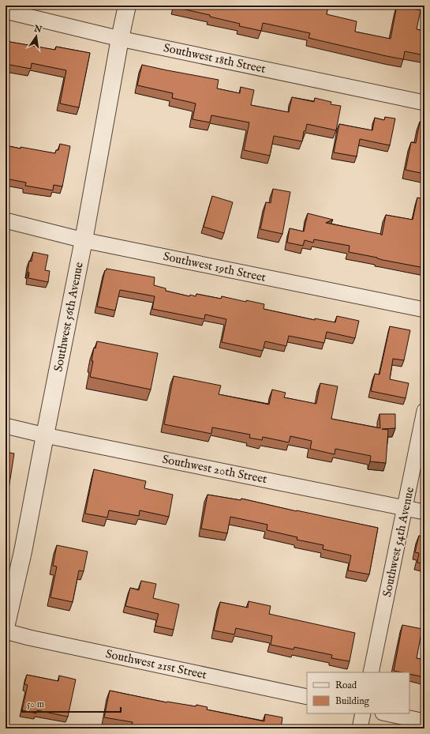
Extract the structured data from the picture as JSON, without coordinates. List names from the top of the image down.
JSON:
{
  "streets": {
    "street": [
      "Southwest 18th Street",
      "Southwest 19th Street",
      "Southwest 56th Avenue",
      "Southwest 20th Street",
      "Southwest 54th Avenue",
      "Southwest 21st Street"
    ]
  },
  "crossings": [
    ["Southwest 18th Street", "Southwest 56th Avenue"],
    ["Southwest 19th Street", "Southwest 56th Avenue"],
    ["Southwest 56th Avenue", "Southwest 20th Street"],
    ["Southwest 20th Street", "Southwest 54th Avenue"]
  ],
  "legend": ["Road", "Building"],
  "scale_bar": "50 m",
  "north": "top"
}
